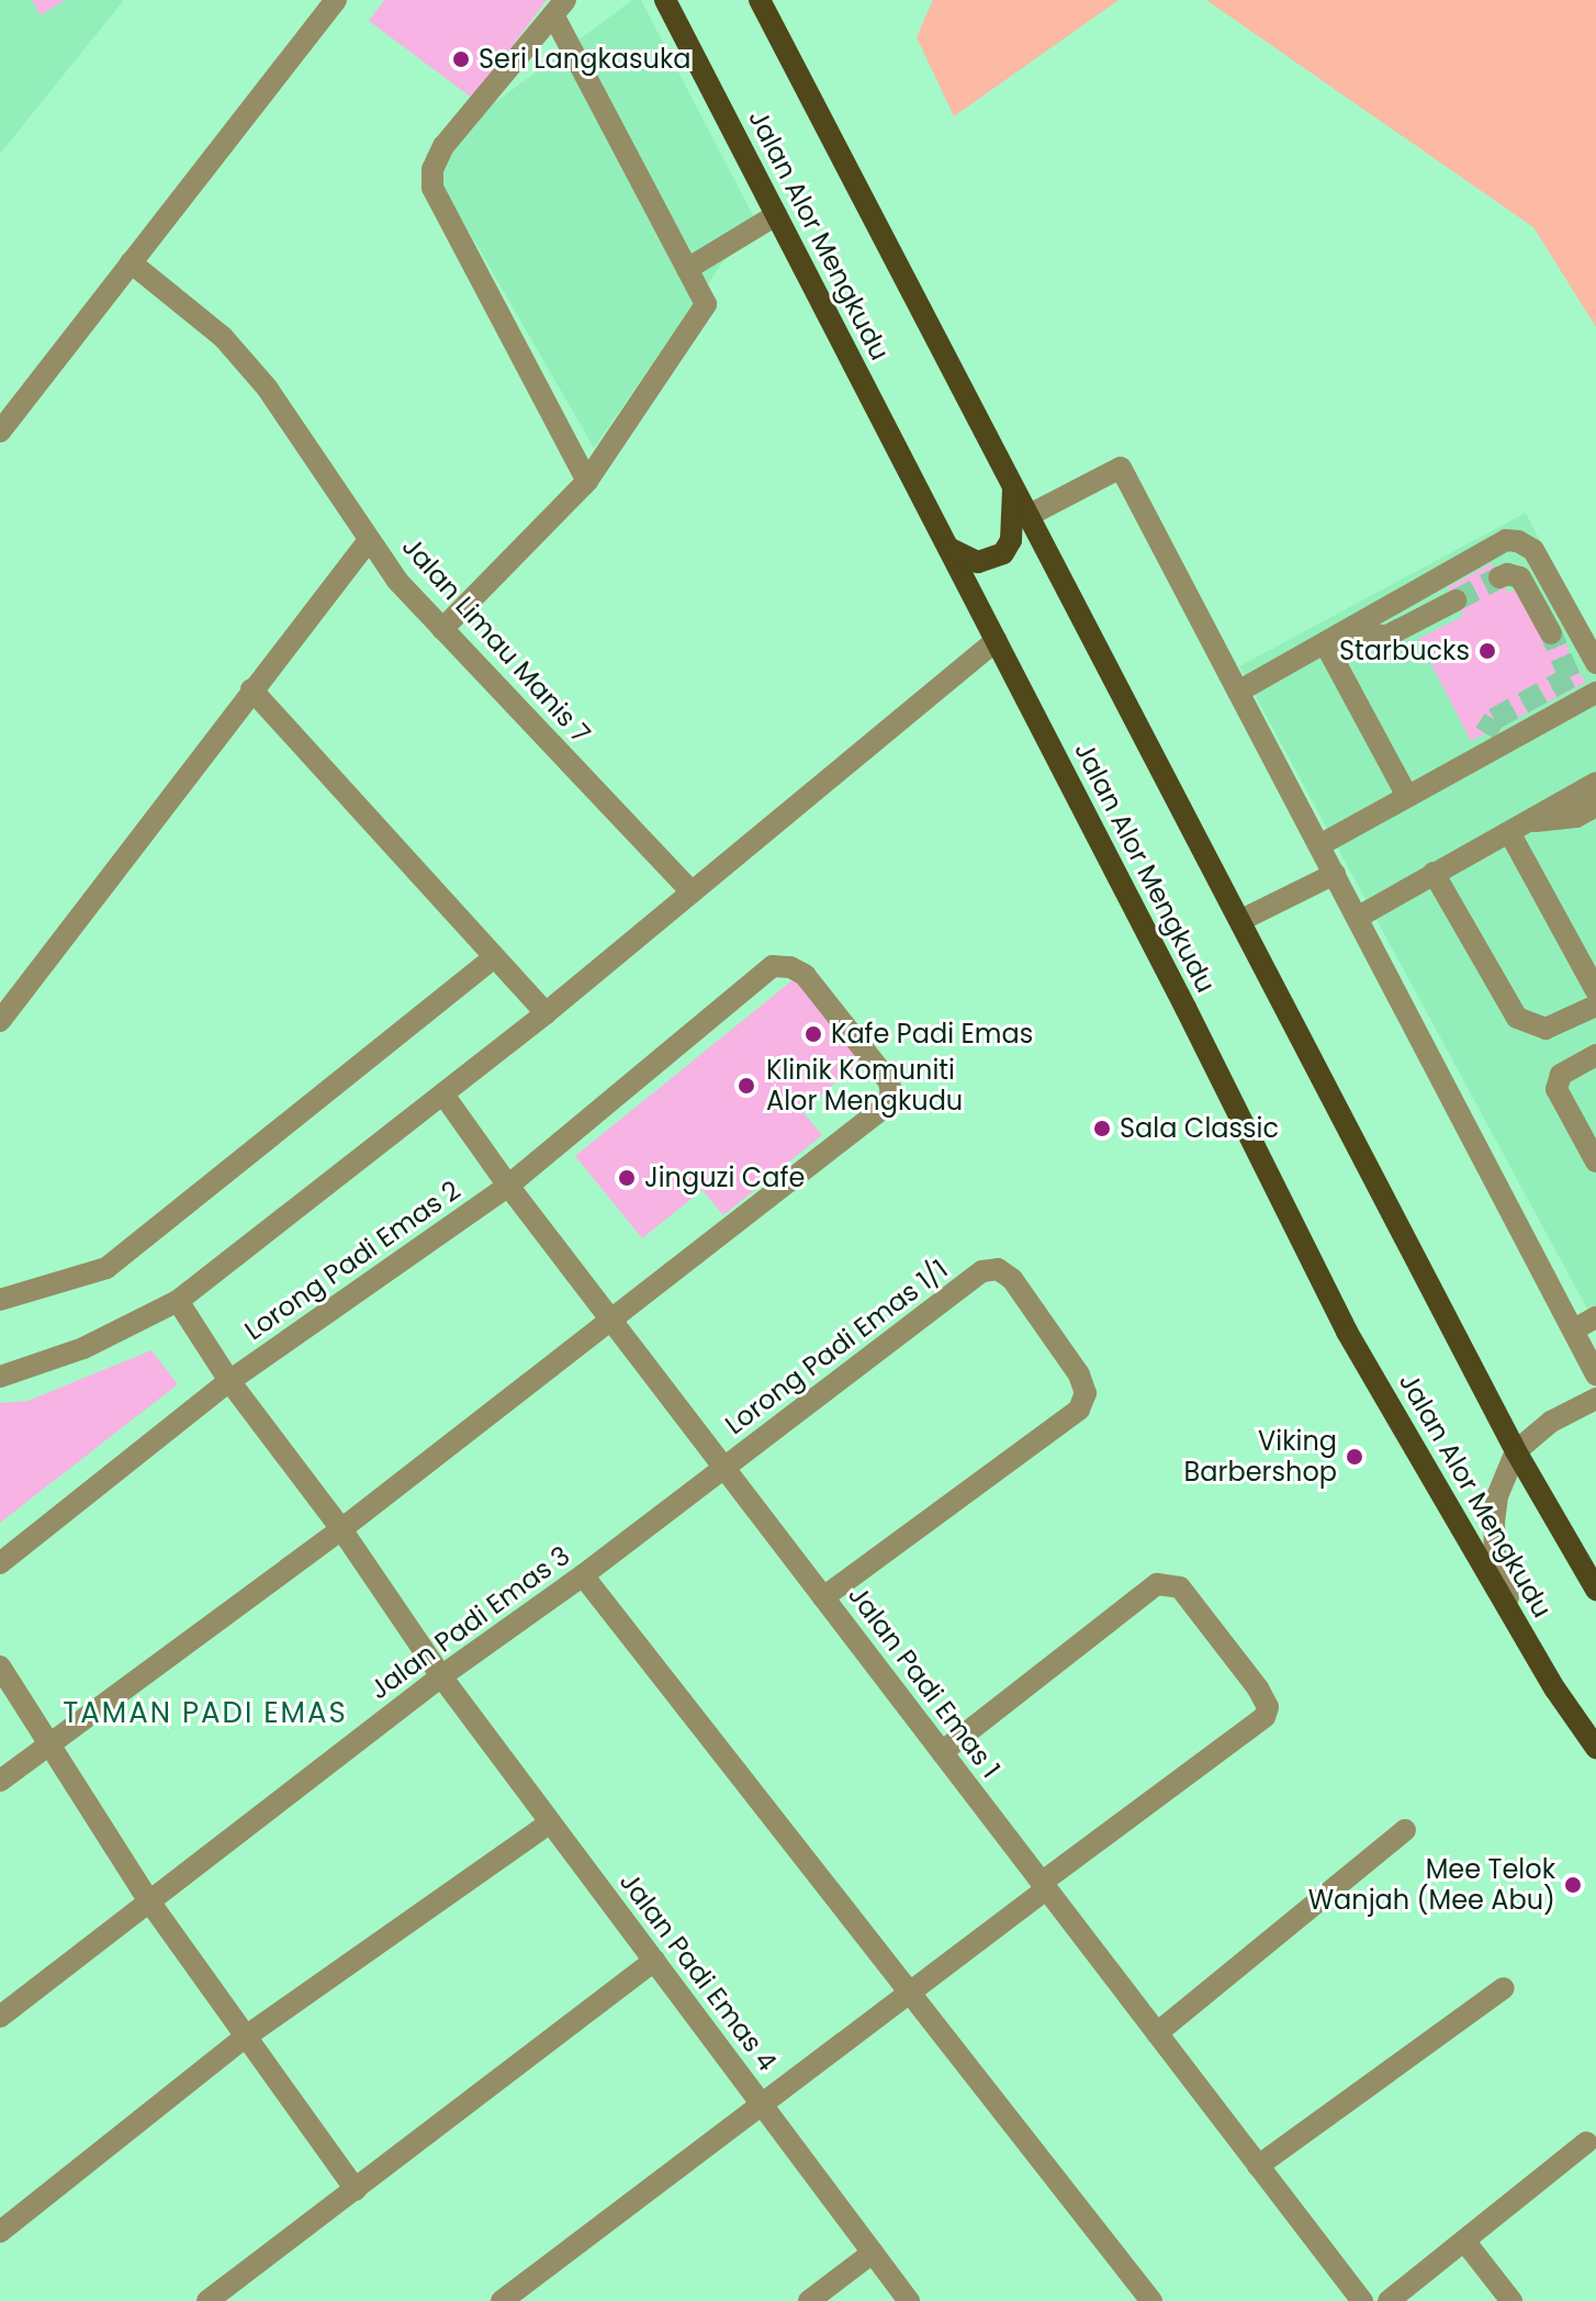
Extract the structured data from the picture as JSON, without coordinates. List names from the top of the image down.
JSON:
{
  "streets": {
    "main road": ["Jalan Alor Mengkudu"],
    "street": [
      "Jalan Limau Manis 7",
      "Lorong Padi Emas 2",
      "Lorong Padi Emas 1/1",
      "Jalan Padi Emas 3",
      "Jalan Padi Emas 1",
      "Jalan Padi Emas 4"
    ]
  },
  "crossings": [
    ["Lorong Padi Emas 2", "Jalan Padi Emas 1"],
    ["Lorong Padi Emas 2", "Jalan Padi Emas 4"],
    ["Lorong Padi Emas 1/1", "Jalan Padi Emas 3"],
    ["Lorong Padi Emas 1/1", "Jalan Padi Emas 1"],
    ["Jalan Padi Emas 3", "Jalan Padi Emas 1"],
    ["Jalan Padi Emas 3", "Jalan Padi Emas 4"]
  ],
  "districts": ["TAMAN PADI EMAS"],
  "places": [
    "Seri Langkasuka",
    "Starbucks",
    "Kafe Padi Emas",
    "Klinik Komuniti Alor Mengkudu",
    "Sala Classic",
    "Jinguzi Cafe",
    "Viking Barbershop",
    "Mee Telok Wanjah (Mee Abu)"
  ]
}
